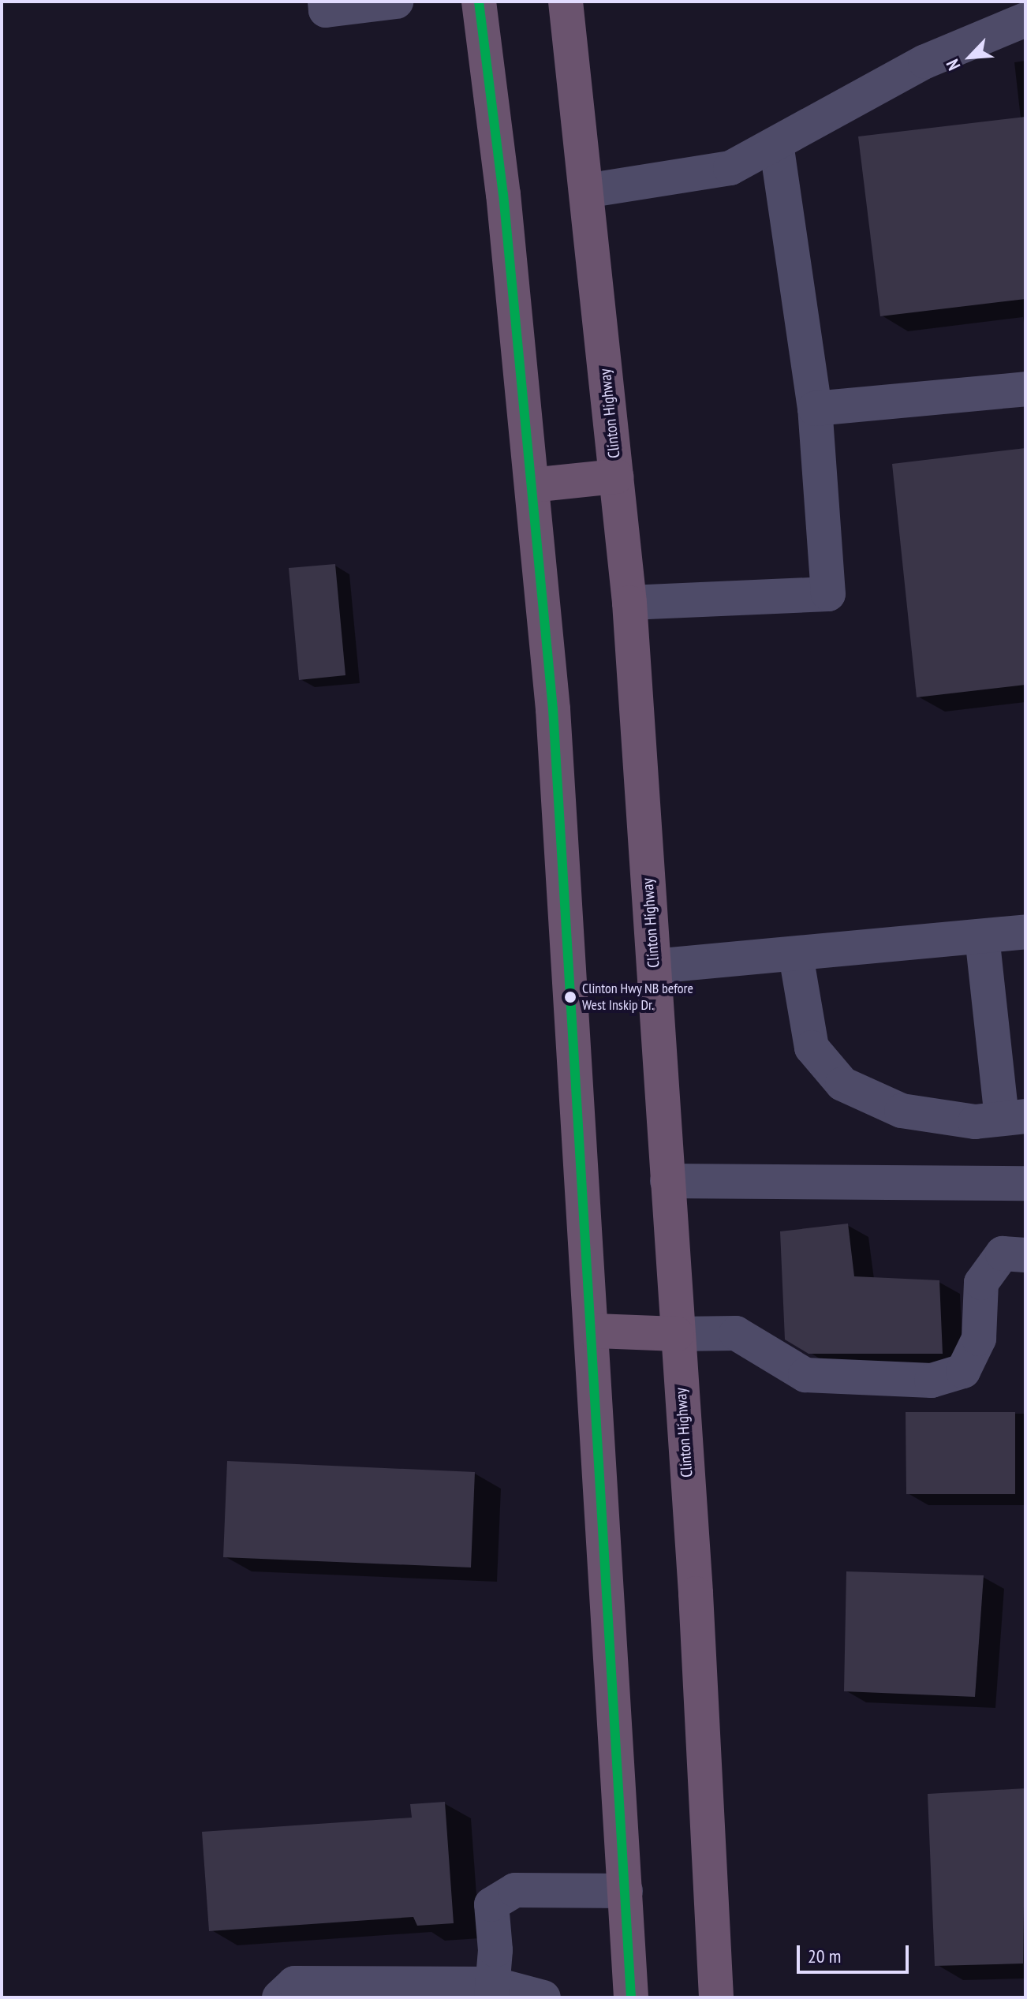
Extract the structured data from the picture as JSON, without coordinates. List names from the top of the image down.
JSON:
{
  "streets": {
    "highway": ["Clinton Highway"]
  },
  "places": ["Clinton Hwy NB before West Inskip Dr."],
  "scale_bar": "20 m",
  "north": "bottom left"
}
